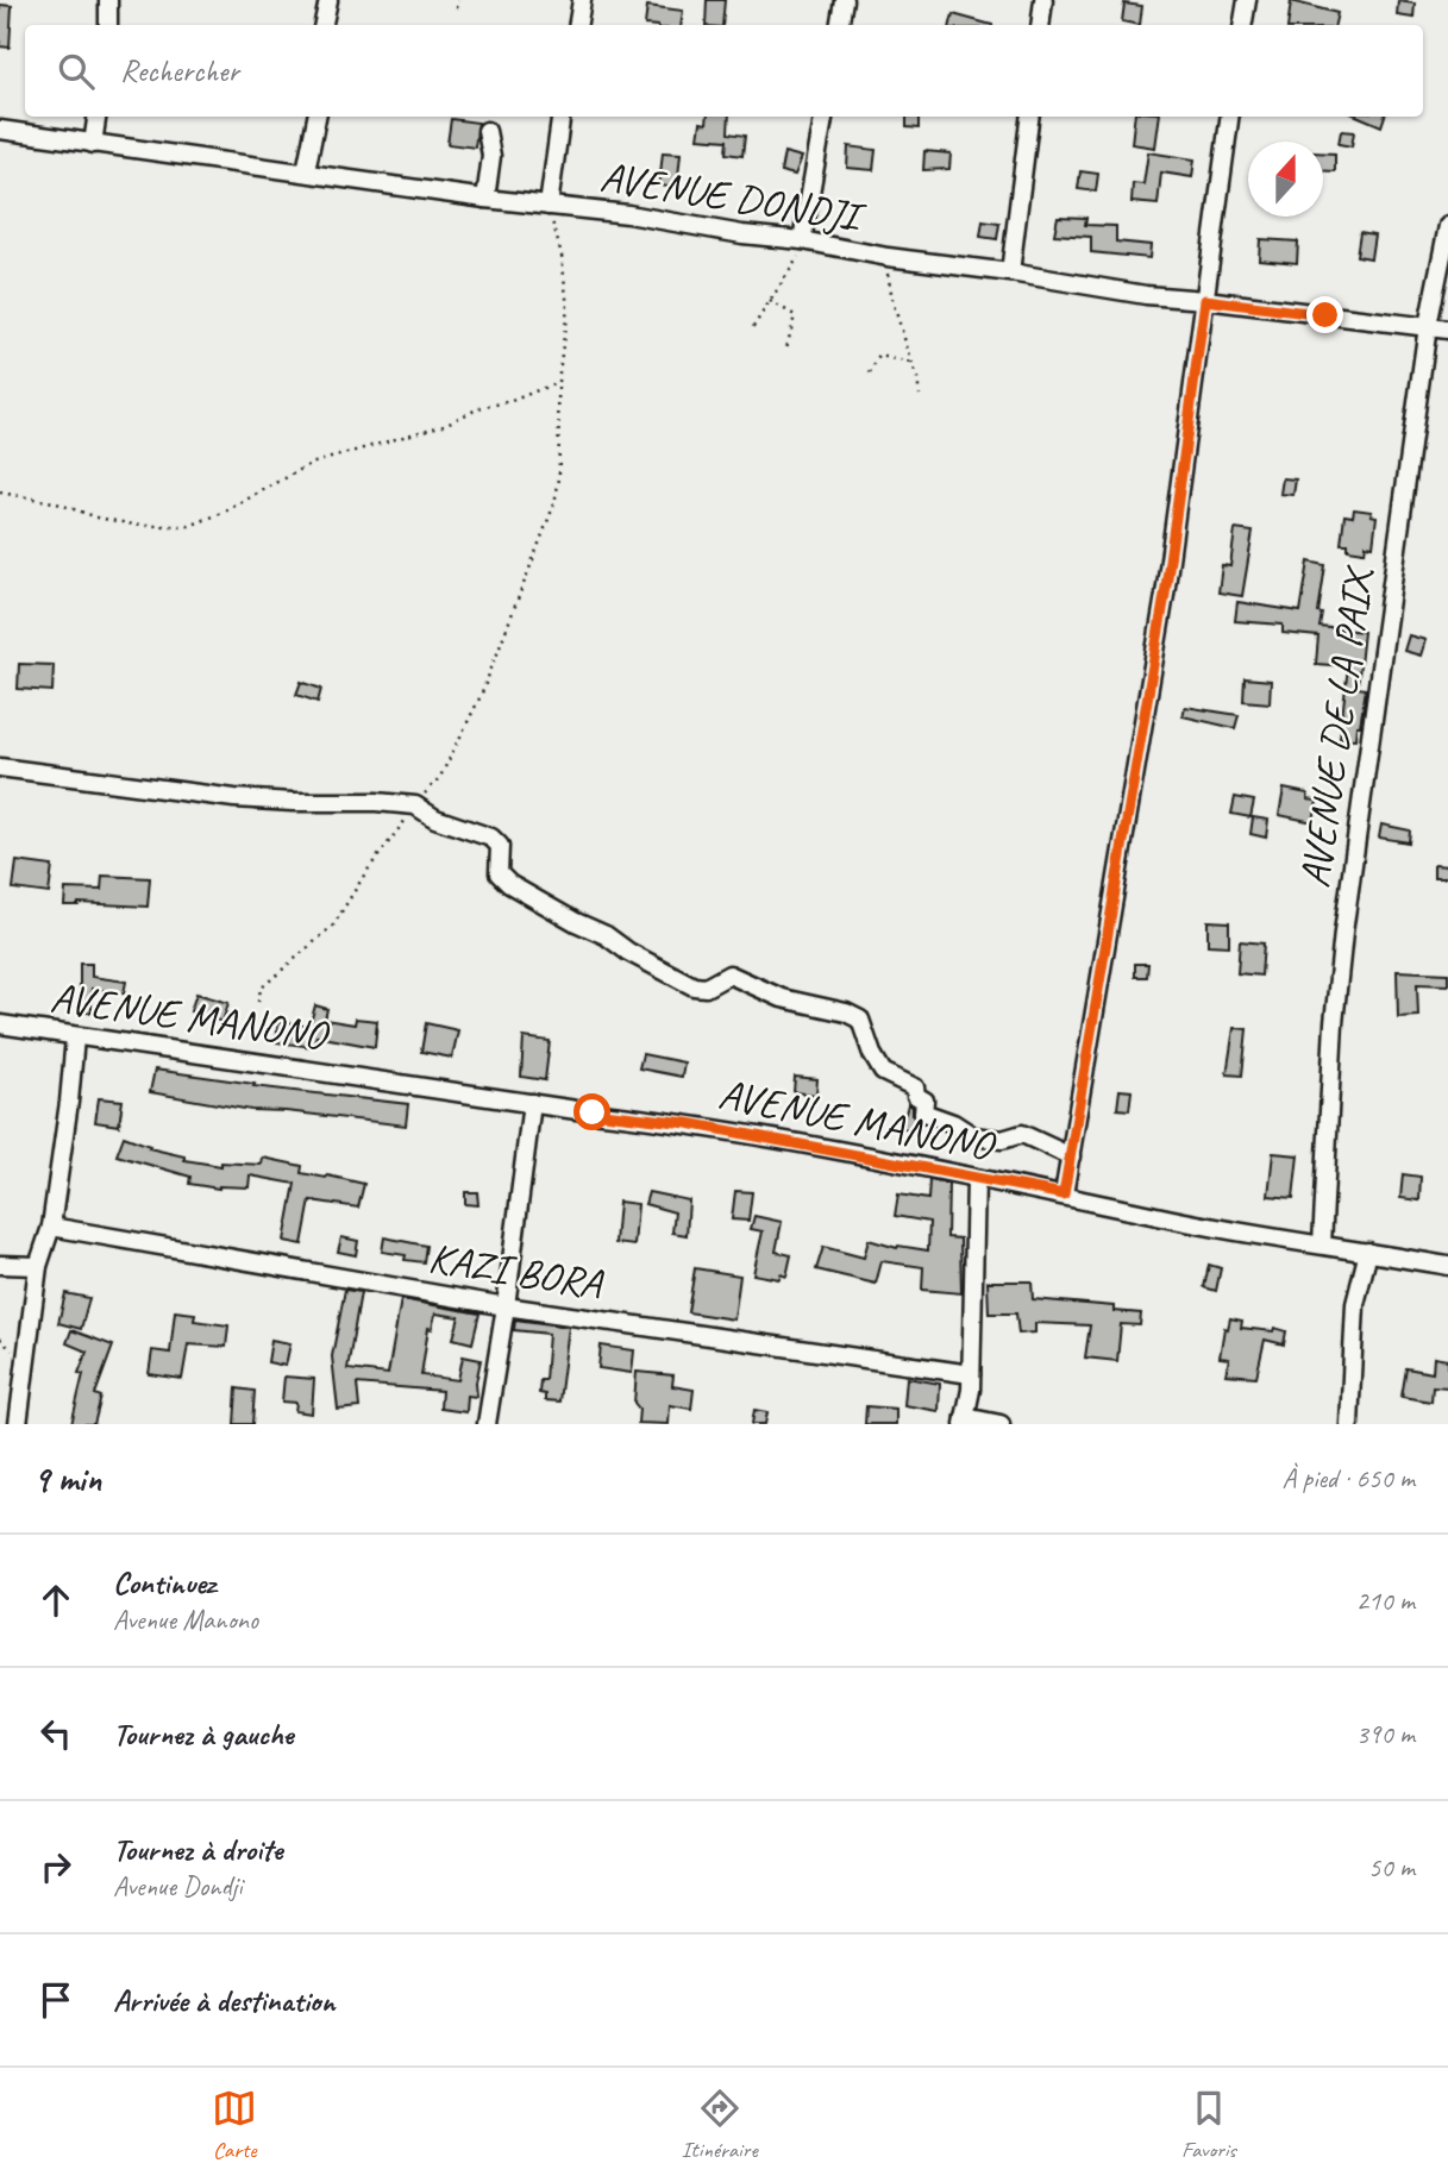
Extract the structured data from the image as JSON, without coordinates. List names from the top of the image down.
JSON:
{
  "streets": {
    "street": [
      "AVENUE DONDJI",
      "AVENUE DE LA PAIX",
      "AVENUE MANONO",
      "KAZI BORA"
    ]
  },
  "crossings": [
    ["AVENUE DONDJI", "AVENUE DE LA PAIX"],
    ["AVENUE DE LA PAIX", "AVENUE MANONO"]
  ],
  "north": "top",
  "page": {
    "search": "Rechercher",
    "heading": ["9 min", "À pied · 650 m"],
    "list": [
      ["Continuez", "Avenue Manono", "210 m"],
      ["Tournez à gauche", "390 m"],
      ["Tournez à droite", "Avenue Dondji", "50 m"],
      "Arrivée à destination"
    ],
    "nav": ["Carte", "Itinéraire", "Favoris"]
  }
}
